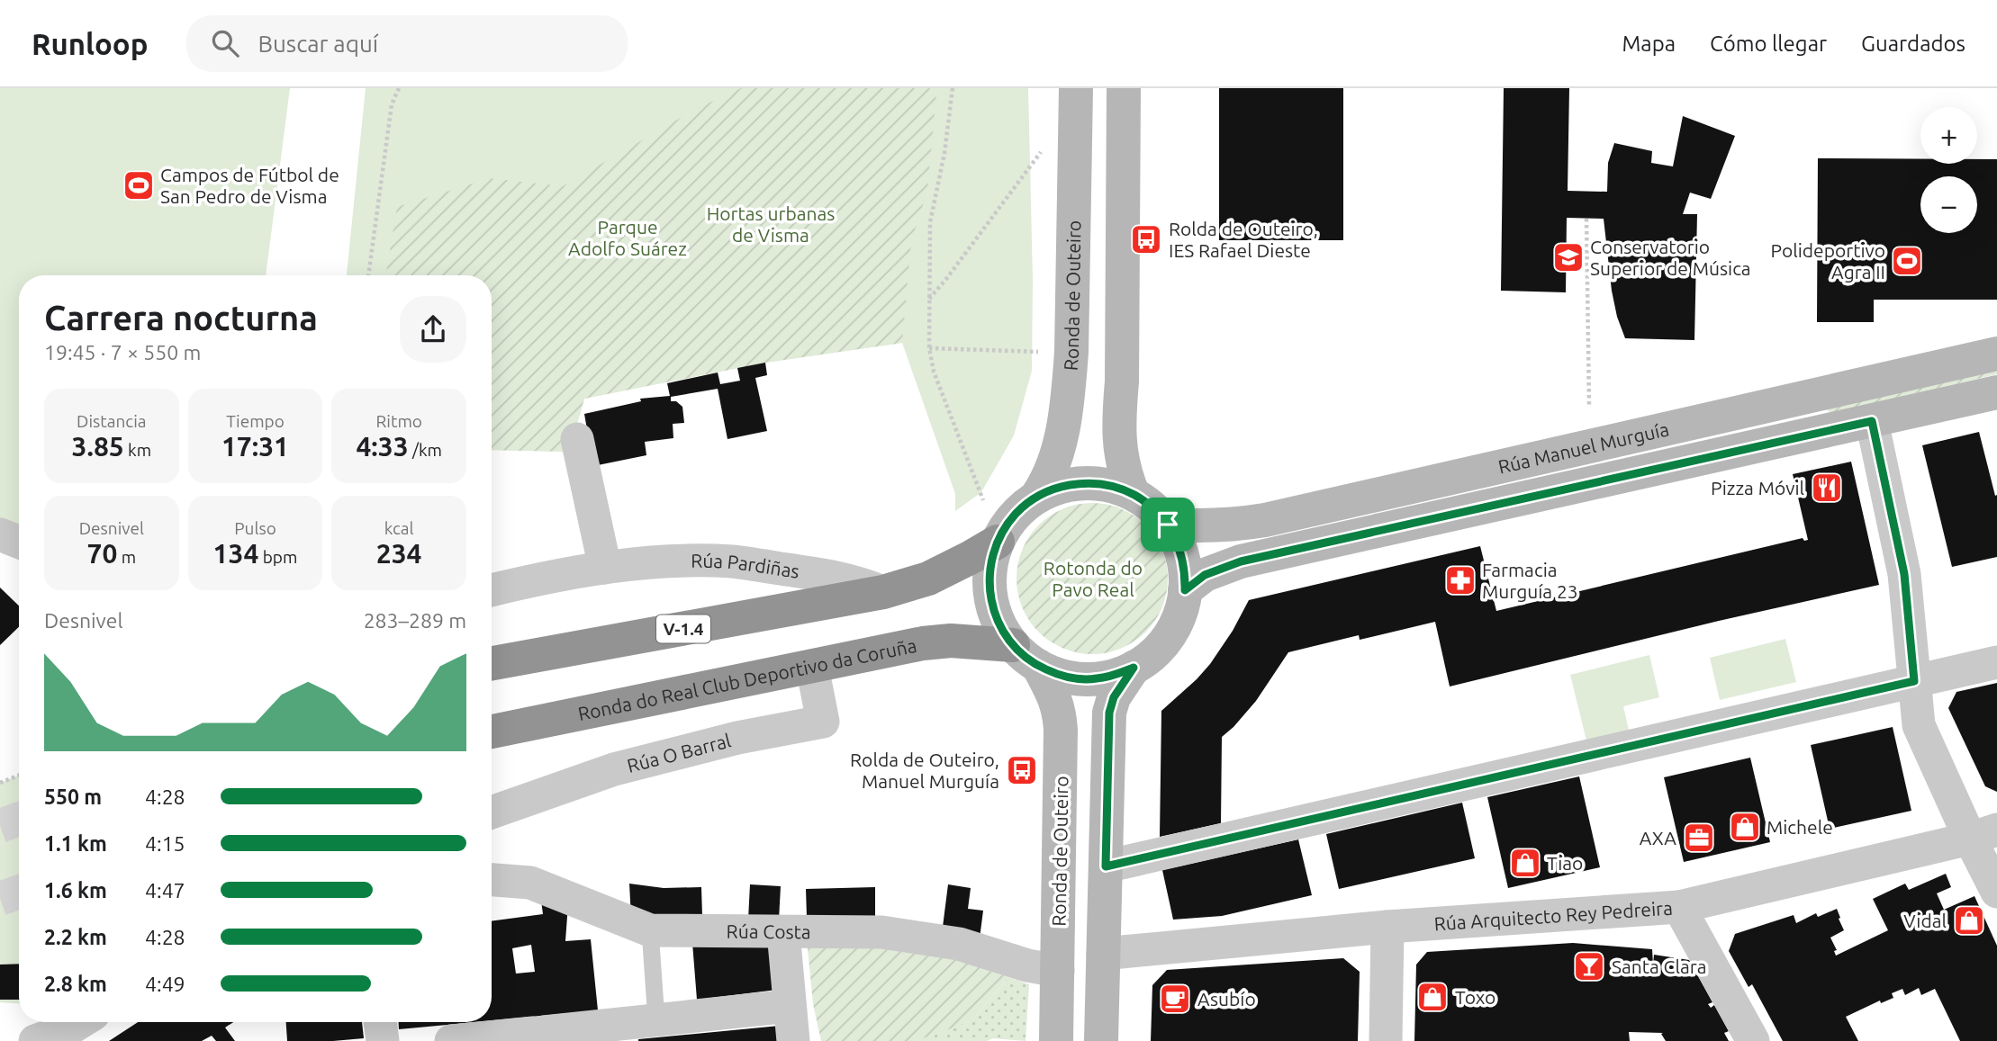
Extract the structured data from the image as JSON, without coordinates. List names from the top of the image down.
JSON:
{
  "streets": {
    "highway": ["V-1.4", "Ronda do Real Club Deportivo da Coruña"],
    "main road": ["Ronda de Outeiro", "Rúa Manuel Murguía"],
    "street": [
      "Rúa Pardiñas",
      "Rúa O Barral",
      "Rúa Arquitecto Rey Pedreira",
      "Rúa Costa"
    ]
  },
  "crossings": [
    ["Ronda de Outeiro", "Rúa Manuel Murguía"],
    ["Ronda de Outeiro", "V-1.4"],
    ["Ronda de Outeiro", "Ronda do Real Club Deportivo da Coruña"],
    ["Ronda de Outeiro", "Rúa Arquitecto Rey Pedreira"],
    ["Ronda de Outeiro", "Rúa Costa"],
    ["Rúa Manuel Murguía", "V-1.4"],
    ["Rúa Manuel Murguía", "Ronda do Real Club Deportivo da Coruña"],
    ["Rúa Pardiñas", "V-1.4"],
    ["V-1.4", "Ronda do Real Club Deportivo da Coruña"],
    ["Ronda do Real Club Deportivo da Coruña", "Rúa O Barral"]
  ],
  "parks": ["Hortas urbanas de Visma", "Parque Adolfo Suárez", "Rotonda do Pavo Real"],
  "places": {
    "sports": ["Campos de Fútbol de San Pedro de Visma", "Polideportivo Agra II"],
    "bus stop": ["Rolda de Outeiro, IES Rafael Dieste", "Rolda de Outeiro, Manuel Murguía"],
    "school or university": ["Conservatorio Superior de Música"],
    "restaurant": ["Pizza Móvil"],
    "pharmacy": ["Farmacia Murguía 23"],
    "shop": [
      "Michele",
      "Tiao",
      "Vidal",
      "Toxo"
    ],
    "office": ["AXA"],
    "bar": ["Santa Clara"],
    "cafe": ["Asubío"]
  },
  "page": {
    "header": "Runloop",
    "search": "Buscar aquí",
    "nav": ["Mapa", "Cómo llegar", "Guardados"],
    "map_buttons": ["+", "−"],
    "heading": ["Carrera nocturna", "19:45 · 7 × 550 m"],
    "stats": [
      ["Distancia", "3.85 km"],
      ["Tiempo", "17:31"],
      ["Ritmo", "4:33 /km"],
      ["Desnivel", "70 m"],
      ["Pulso", "134 bpm"],
      ["kcal", "234"]
    ],
    "chart": ["Desnivel", "283–289 m"],
    "list": [
      {
        "name": "550 m",
        "note": "4:28"
      },
      {
        "name": "1.1 km",
        "note": "4:15"
      },
      {
        "name": "1.6 km",
        "note": "4:47"
      },
      {
        "name": "2.2 km",
        "note": "4:28"
      },
      {
        "name": "2.8 km",
        "note": "4:49"
      }
    ]
  }
}
